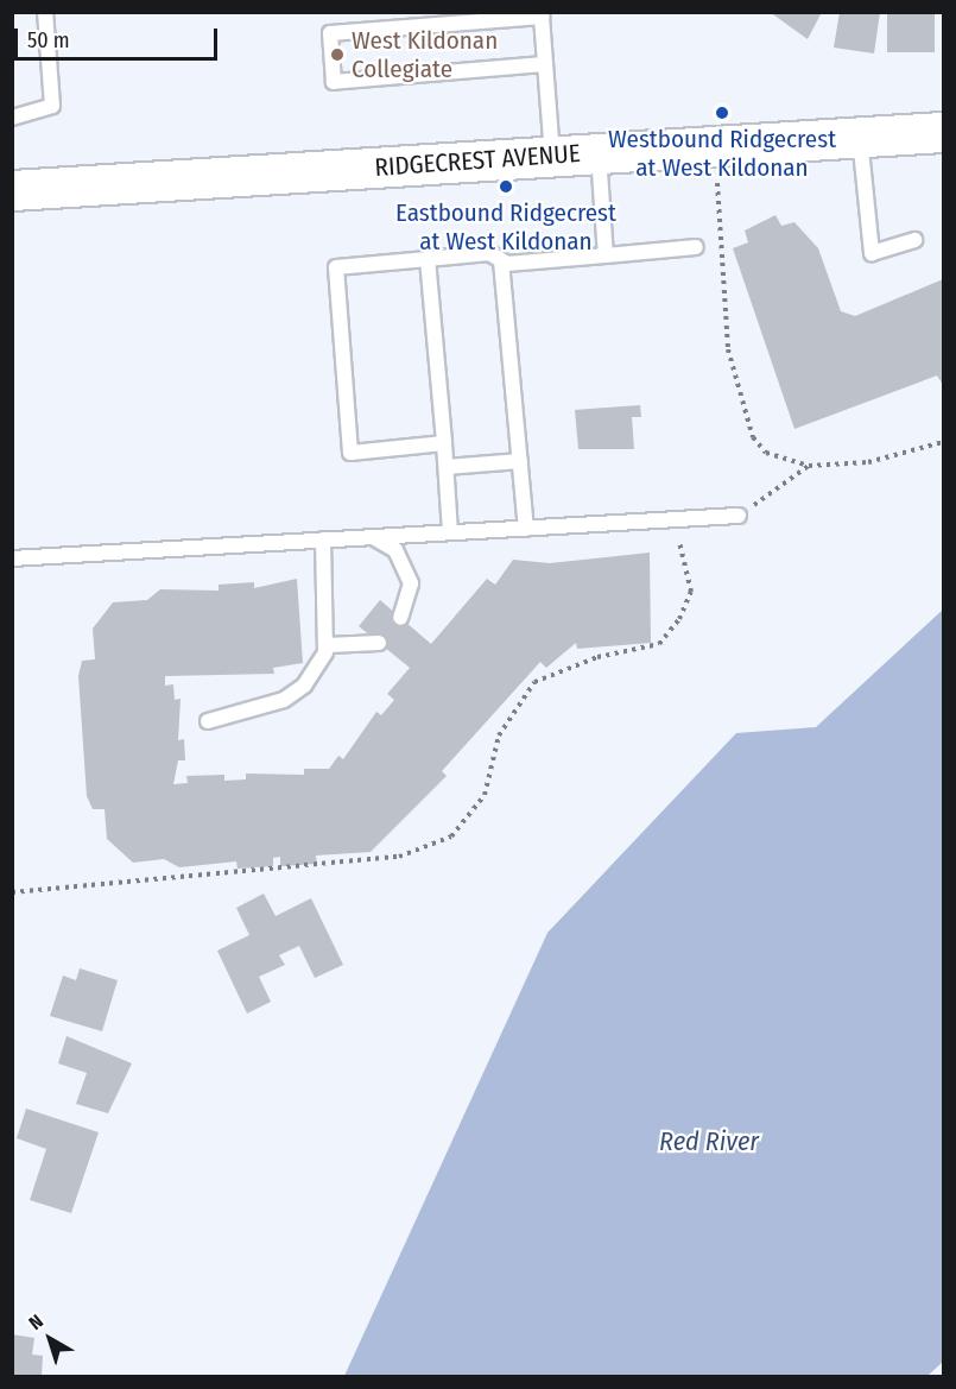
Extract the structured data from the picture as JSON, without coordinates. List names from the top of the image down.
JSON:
{
  "streets": {
    "street": ["RIDGECREST AVENUE"]
  },
  "water": ["Red River"],
  "places": ["West Kildonan Collegiate", "Westbound Ridgecrest at West Kildonan", "Eastbound Ridgecrest at West Kildonan"],
  "scale_bar": "50 m",
  "north": "top left"
}
